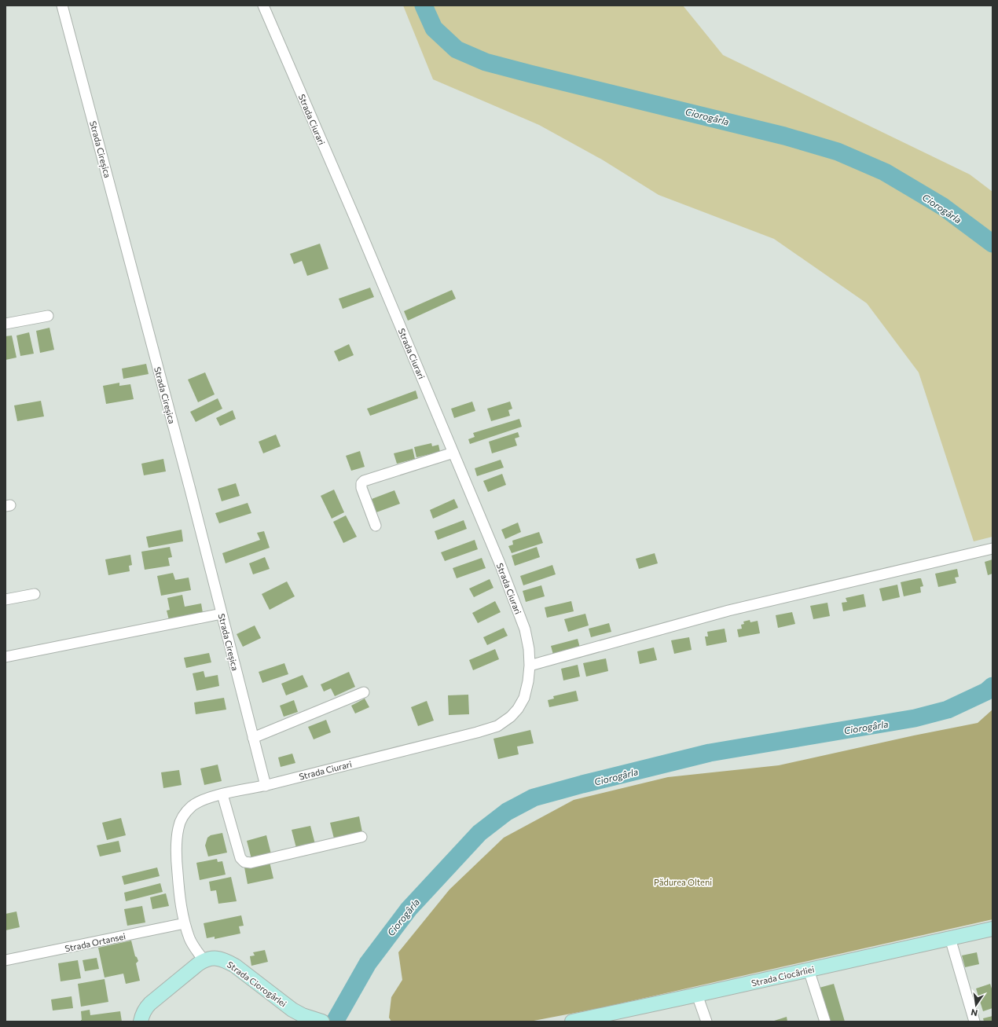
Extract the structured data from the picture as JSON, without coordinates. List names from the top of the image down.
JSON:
{
  "streets": {
    "street": [
      "Strada Ciurari",
      "Strada Cireșica",
      "Strada Ortansei",
      "Strada Ciocârliei",
      "Strada Ciorogârlei"
    ]
  },
  "crossings": [
    ["Strada Ciurari", "Strada Cireșica"],
    ["Strada Ciurari", "Strada Ortansei"],
    ["Strada Ciurari", "Strada Ciorogârlei"]
  ],
  "water": ["Ciorogârla"],
  "parks": ["Pădurea Olteni"],
  "north": "bottom"
}
